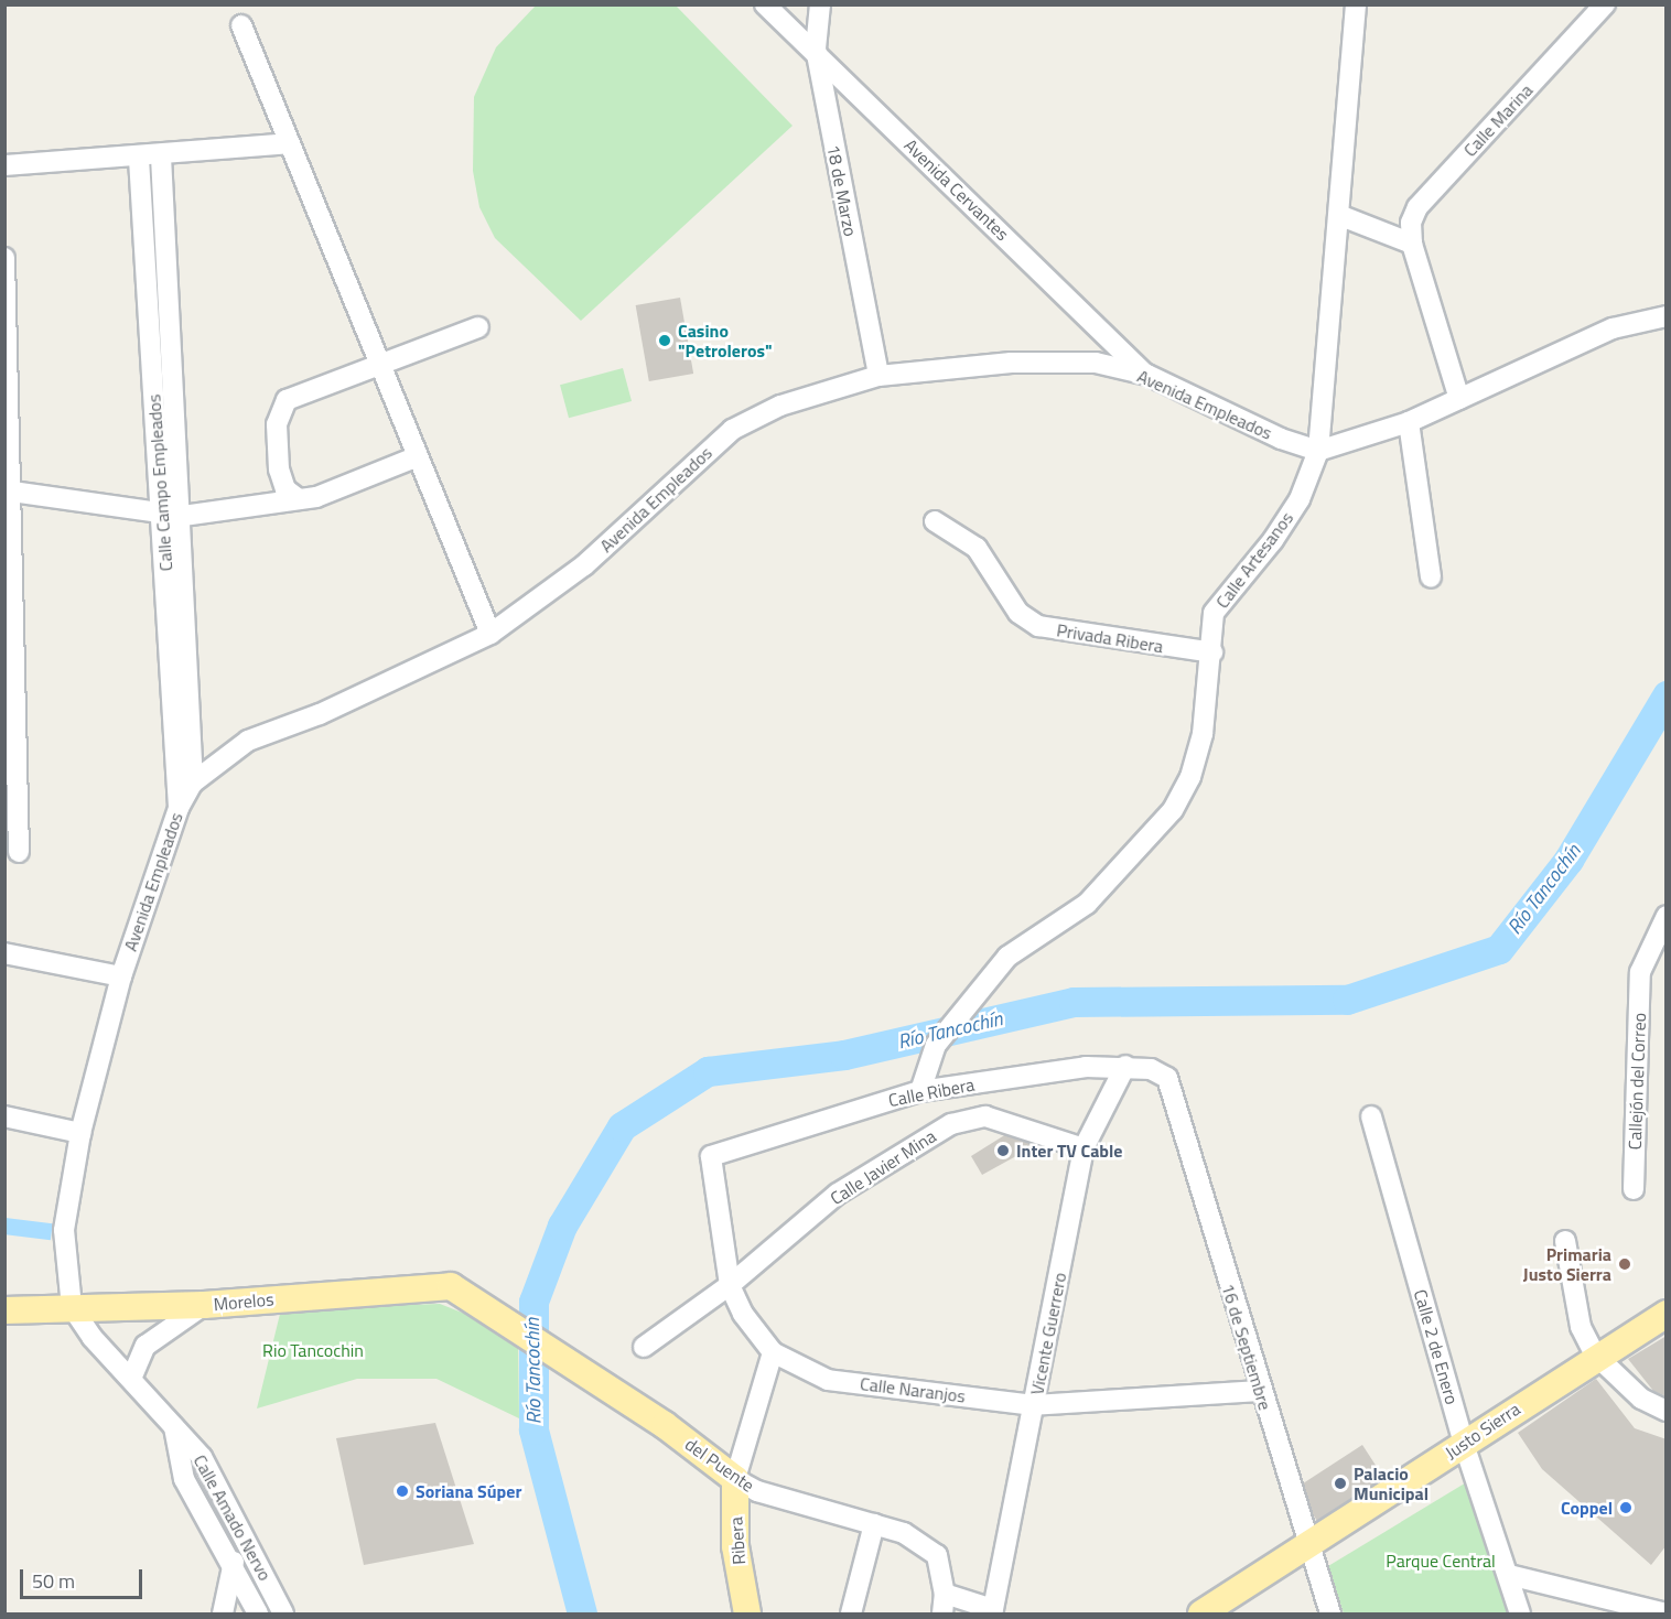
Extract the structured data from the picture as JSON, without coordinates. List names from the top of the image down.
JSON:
{
  "streets": {
    "main road": [
      "Morelos",
      "Justo Sierra",
      "del Puente",
      "Ribera"
    ],
    "street": [
      "Calle Marina",
      "Avenida Cervantes",
      "18 de Marzo",
      "Avenida Empleados",
      "Calle Campo Empleados",
      "Calle Artesanos",
      "Privada Ribera",
      "Callejón del Correo",
      "Calle Ribera",
      "Calle Javier Mina",
      "Vicente Guerrero",
      "16 de Septiembre",
      "Calle 2 de Enero",
      "Calle Naranjos",
      "Calle Amado Nervo"
    ]
  },
  "crossings": [
    ["Avenida Cervantes", "18 de Marzo"],
    ["Avenida Cervantes", "Avenida Empleados"],
    ["18 de Marzo", "Avenida Empleados"],
    ["Avenida Empleados", "Calle Campo Empleados"],
    ["Avenida Empleados", "Calle Artesanos"],
    ["Avenida Empleados", "Morelos"],
    ["Avenida Empleados", "Calle Amado Nervo"],
    ["Calle Artesanos", "Privada Ribera"],
    ["Calle Artesanos", "Calle Ribera"],
    ["Calle Ribera", "Calle Javier Mina"],
    ["Calle Ribera", "Vicente Guerrero"],
    ["Calle Ribera", "16 de Septiembre"],
    ["Calle Javier Mina", "Vicente Guerrero"],
    ["Morelos", "del Puente"],
    ["Morelos", "Calle Amado Nervo"],
    ["Vicente Guerrero", "Calle Naranjos"],
    ["Vicente Guerrero", "del Puente"],
    ["16 de Septiembre", "Calle Naranjos"],
    ["16 de Septiembre", "Justo Sierra"],
    ["Calle 2 de Enero", "Justo Sierra"],
    ["Calle Naranjos", "Ribera"],
    ["del Puente", "Ribera"]
  ],
  "water": ["Río Tancochín"],
  "parks": ["Rio Tancochin", "Parque Central"],
  "places": [
    "Casino \"Petroleros\"",
    "Inter TV Cable",
    "Primaria Justo Sierra",
    "Palacio Municipal",
    "Soriana Súper",
    "Coppel"
  ],
  "scale_bar": "50 m"
}
